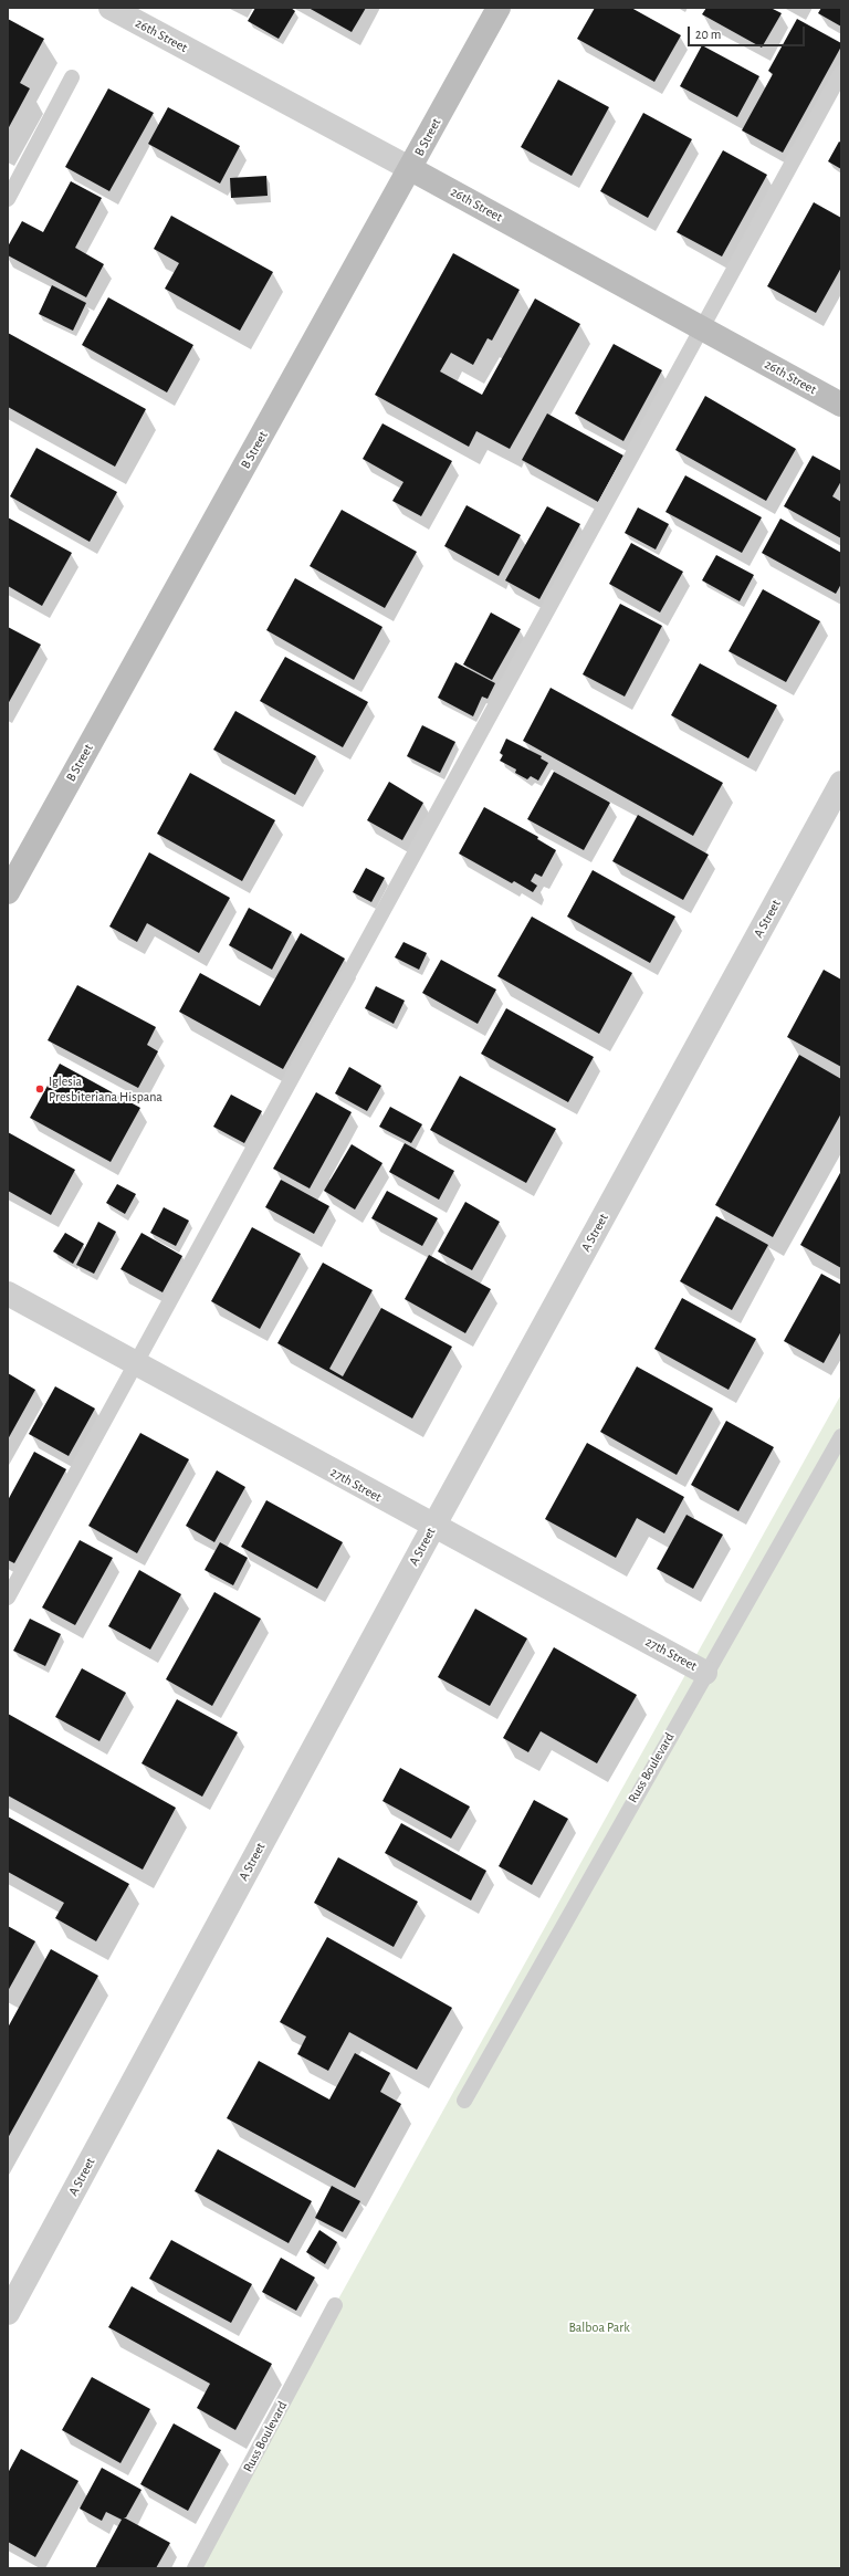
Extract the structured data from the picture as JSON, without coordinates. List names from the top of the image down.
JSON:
{
  "streets": {
    "main road": ["26th Street", "B Street"],
    "street": ["A Street", "27th Street"],
    "lane": ["Russ Boulevard"]
  },
  "crossings": [
    ["26th Street", "B Street"],
    ["A Street", "27th Street"],
    ["27th Street", "Russ Boulevard"]
  ],
  "parks": ["Balboa Park"],
  "places": ["Iglesia Presbiteriana Hispana"],
  "scale_bar": "20 m"
}
